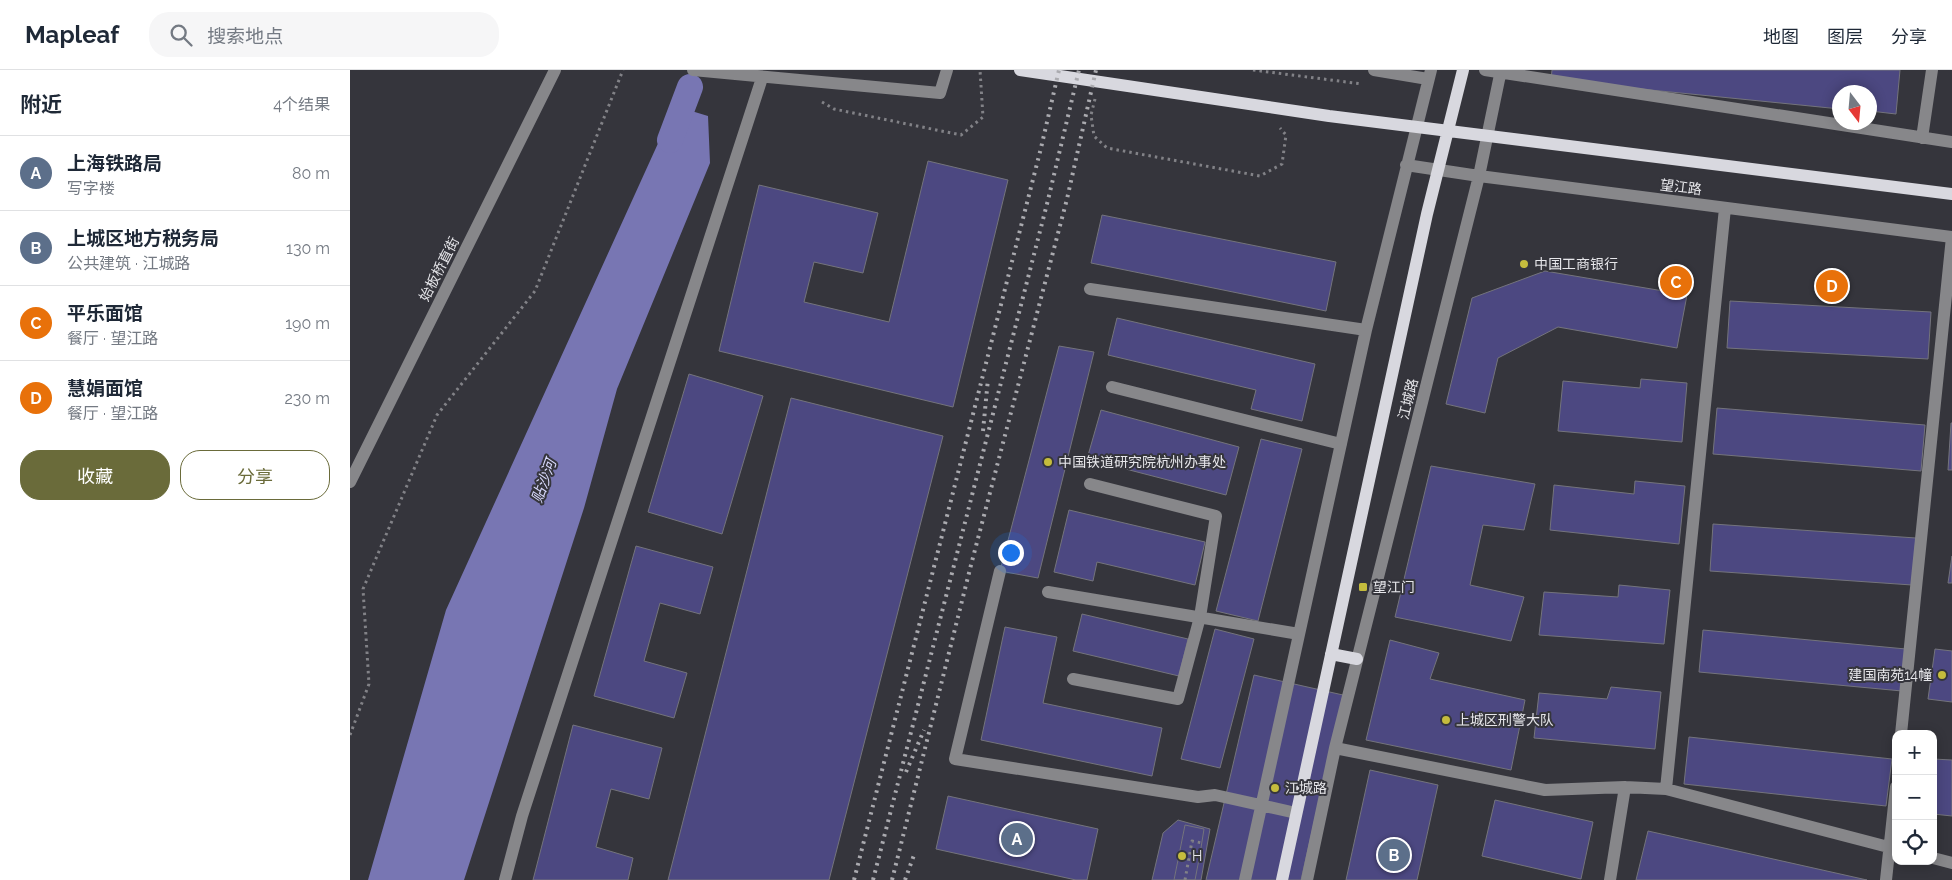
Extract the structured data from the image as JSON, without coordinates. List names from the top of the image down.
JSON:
{
  "streets": {
    "main road": ["江城路"],
    "street": ["望江路", "始板桥直街"]
  },
  "crossings": [
    ["望江路", "江城路"]
  ],
  "water": ["贴沙河"],
  "places": {
    "other": [
      "中国工商银行",
      "中国铁道研究院杭州办事处",
      "建国南苑14幢",
      "上城区刑警大队",
      "江城路",
      "H"
    ],
    "transit": ["望江门"]
  },
  "north": "bottom",
  "page": {
    "header": "Mapleaf",
    "search": "搜索地点",
    "nav": ["地图", "图层", "分享"],
    "heading": ["附近", "4个结果"],
    "list": [
      {
        "mark": "A",
        "name": "上海铁路局",
        "note": "写字楼",
        "value": "80 m"
      },
      {
        "mark": "B",
        "name": "上城区地方税务局",
        "note": "公共建筑 · 江城路",
        "value": "130 m"
      },
      {
        "mark": "C",
        "name": "平乐面馆",
        "note": "餐厅 · 望江路",
        "value": "190 m"
      },
      {
        "mark": "D",
        "name": "慧娟面馆",
        "note": "餐厅 · 望江路",
        "value": "230 m"
      }
    ],
    "pins": [
      "C",
      "D",
      "A",
      "B"
    ],
    "buttons": ["收藏", "分享"],
    "map_buttons": ["+", "−"]
  }
}
